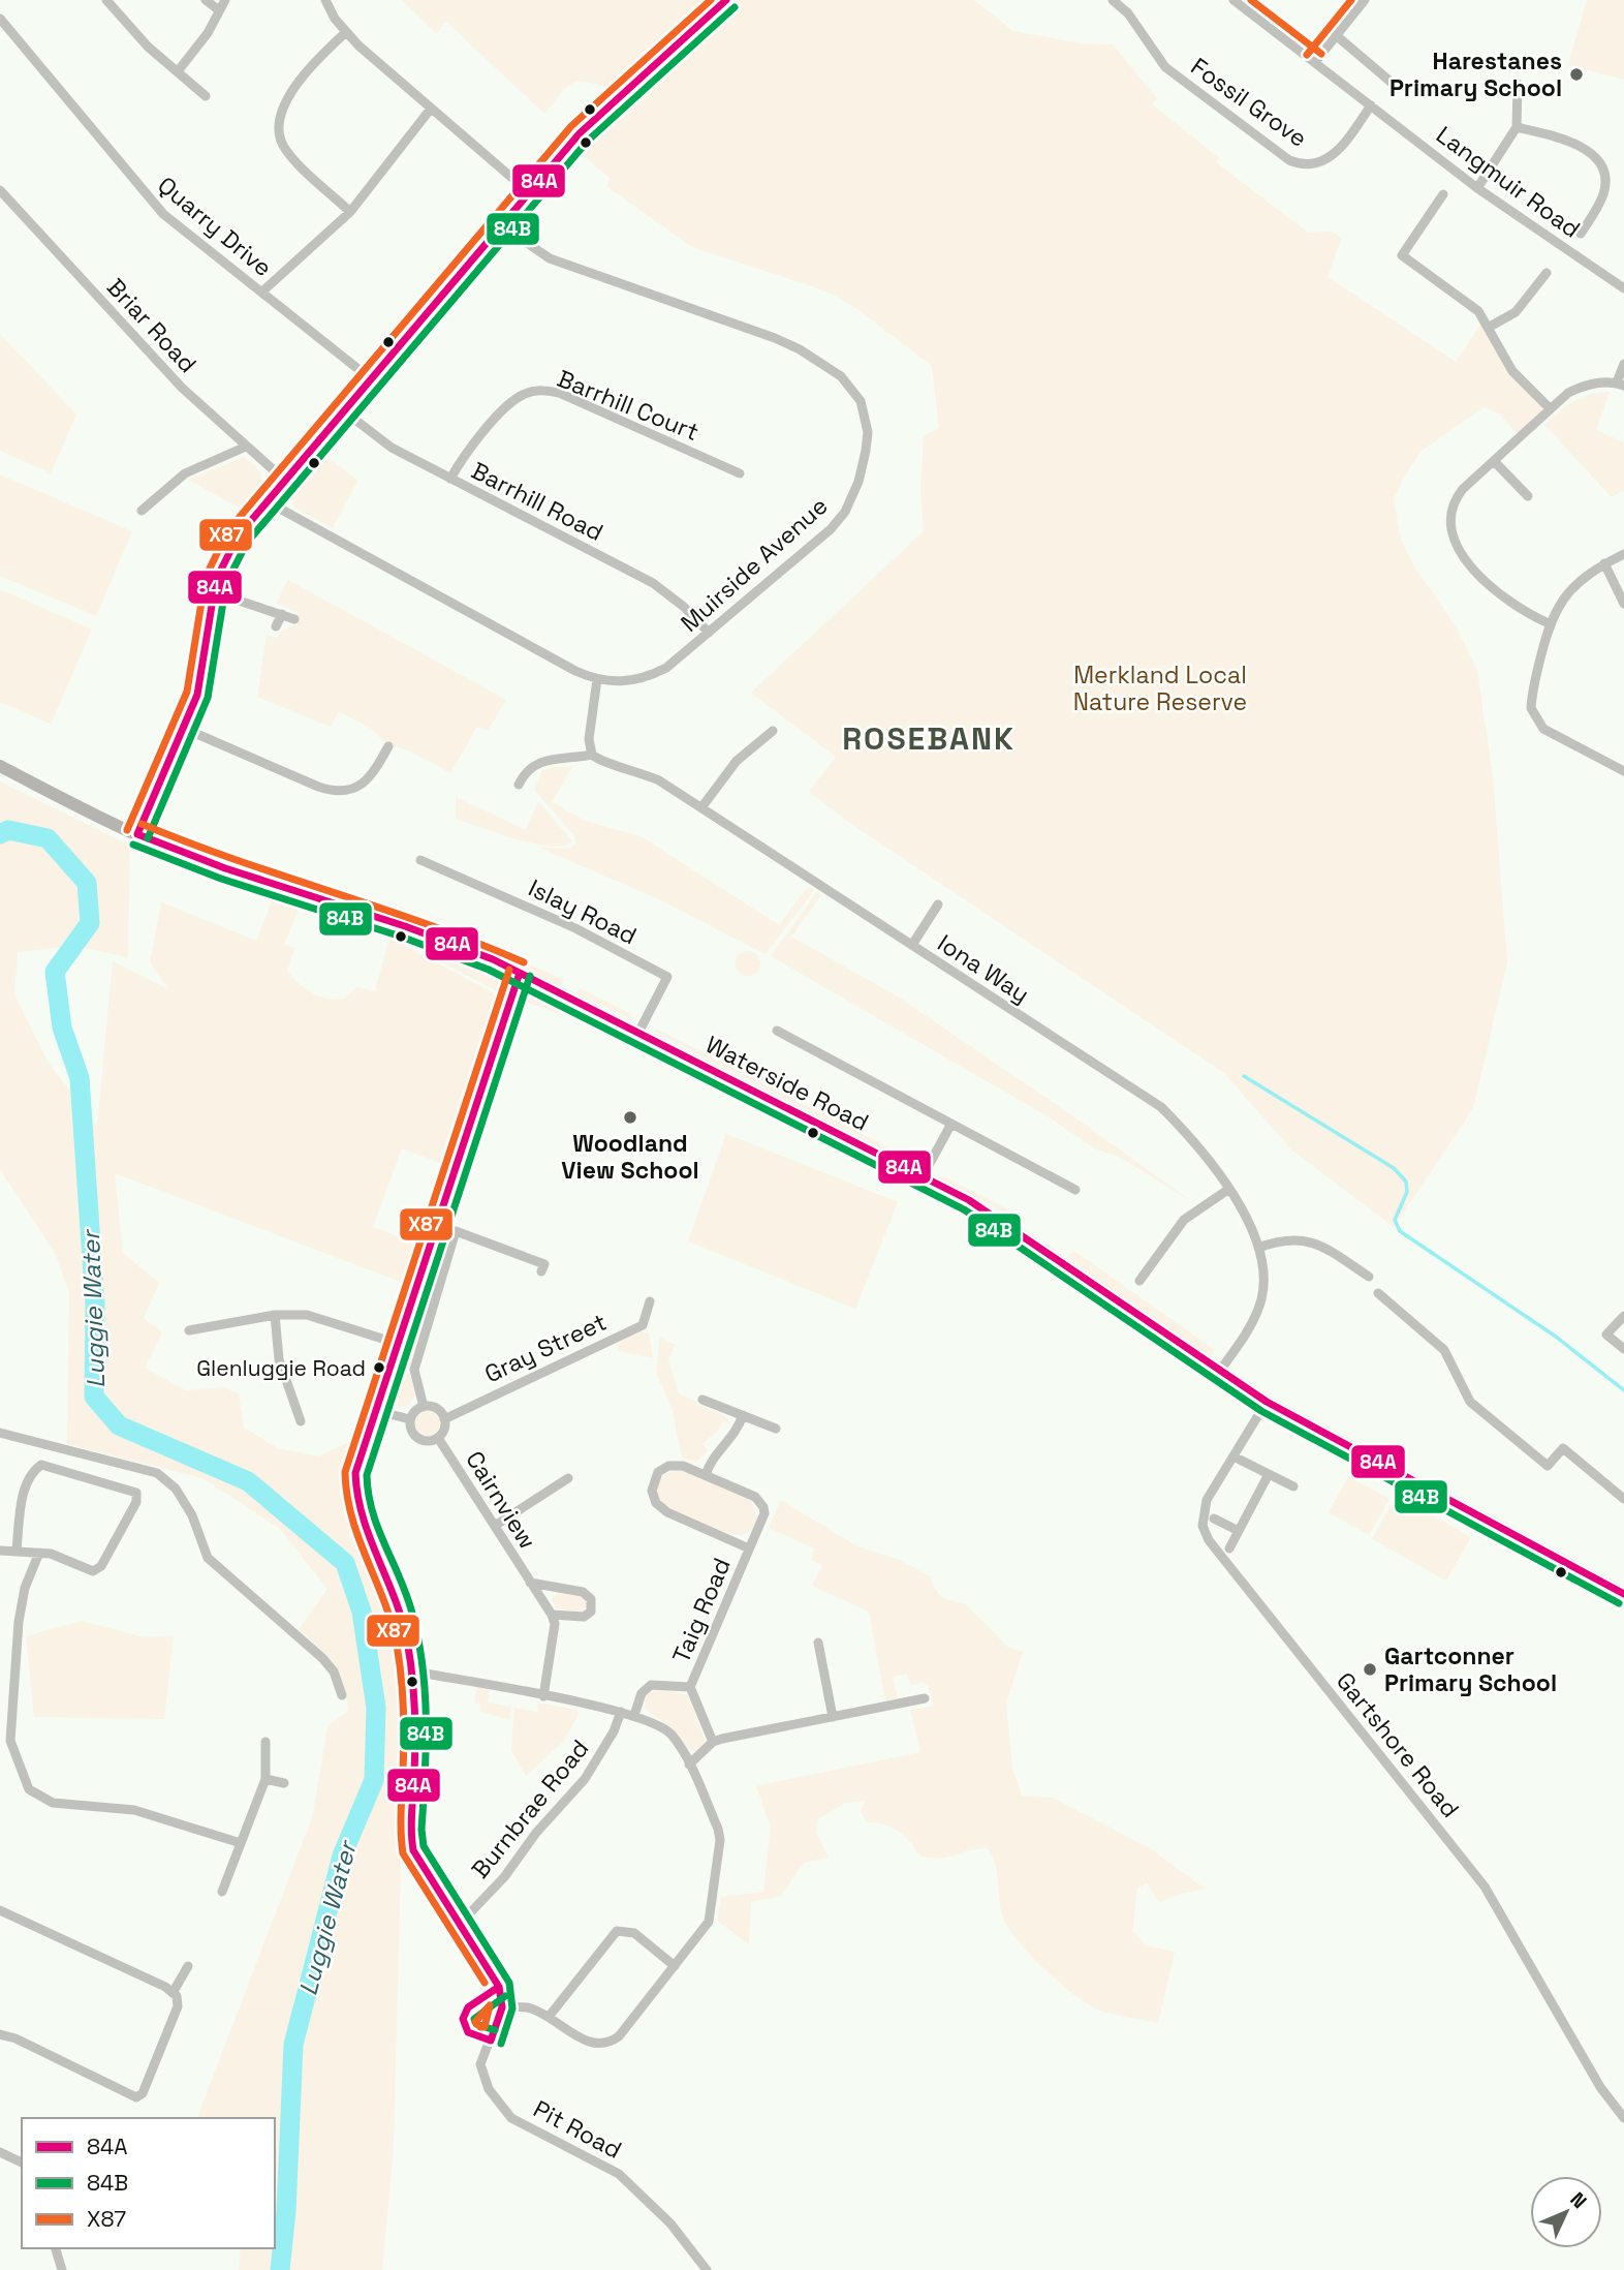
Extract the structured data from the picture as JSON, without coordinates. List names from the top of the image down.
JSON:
{
  "streets": {
    "main road": ["Waterside Road"],
    "street": [
      "Fossil Grove",
      "Langmuir Road",
      "Quarry Drive",
      "Briar Road",
      "Barrhill Court",
      "Barrhill Road",
      "Muirside Avenue",
      "Islay Road",
      "Iona Way",
      "Gray Street",
      "Cairnview",
      "Taig Road",
      "Gartshore Road",
      "Burnbrae Road",
      "Pit Road"
    ]
  },
  "crossings": [
    ["Fossil Grove", "Langmuir Road"],
    ["Barrhill Court", "Barrhill Road"],
    ["Barrhill Road", "Muirside Avenue"],
    ["Islay Road", "Waterside Road"],
    ["Iona Way", "Waterside Road"],
    ["Waterside Road", "Gartshore Road"],
    ["Gray Street", "Cairnview"]
  ],
  "districts": ["ROSEBANK"],
  "water": ["Luggie Water"],
  "parks": ["Merkland Local Nature Reserve"],
  "places": [
    "Harestanes Primary School",
    "Woodland View School",
    "Glenluggie Road",
    "Gartconner Primary School"
  ],
  "lines": ["transit line 84A", "transit line X87", "transit line 84B"],
  "legend": ["84A", "84B", "X87"],
  "north": "top right"
}
